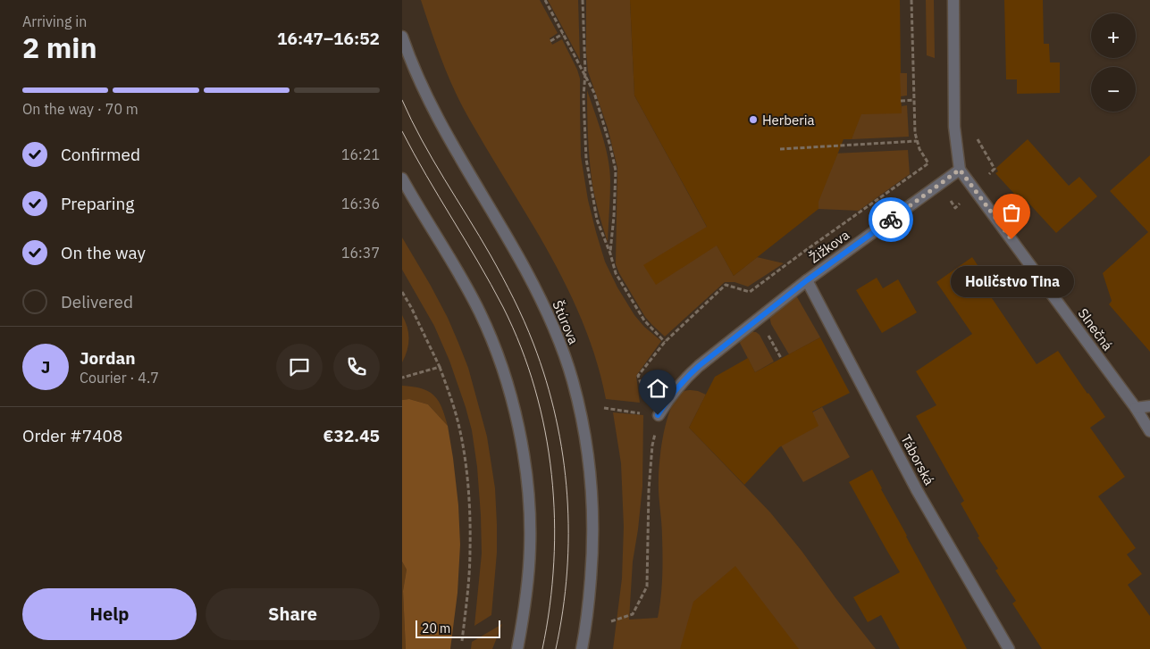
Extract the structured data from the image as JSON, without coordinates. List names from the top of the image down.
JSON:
{
  "streets": {
    "street": [
      "Žižkova",
      "Štúrova",
      "Slnečná",
      "Táborská"
    ]
  },
  "crossings": [
    ["Žižkova", "Slnečná"],
    ["Žižkova", "Táborská"]
  ],
  "places": ["Herberia", "Holičstvo Tina"],
  "scale_bar": "20 m",
  "page": {
    "heading": ["2 min", "Arriving in", "16:47–16:52"],
    "panel": [
      "Jordan",
      "Courier · 4.7",
      "Order #7408",
      "€32.45"
    ],
    "map_buttons": ["+", "−"],
    "bar": "On the way · 70 m",
    "list": [
      ["Confirmed", "16:21"],
      ["Preparing", "16:36"],
      ["On the way", "16:37"],
      "Delivered"
    ],
    "bubble": "Holičstvo Tina",
    "round": "J",
    "buttons": ["Help", "Share"],
    "scale": "20 m"
  }
}
